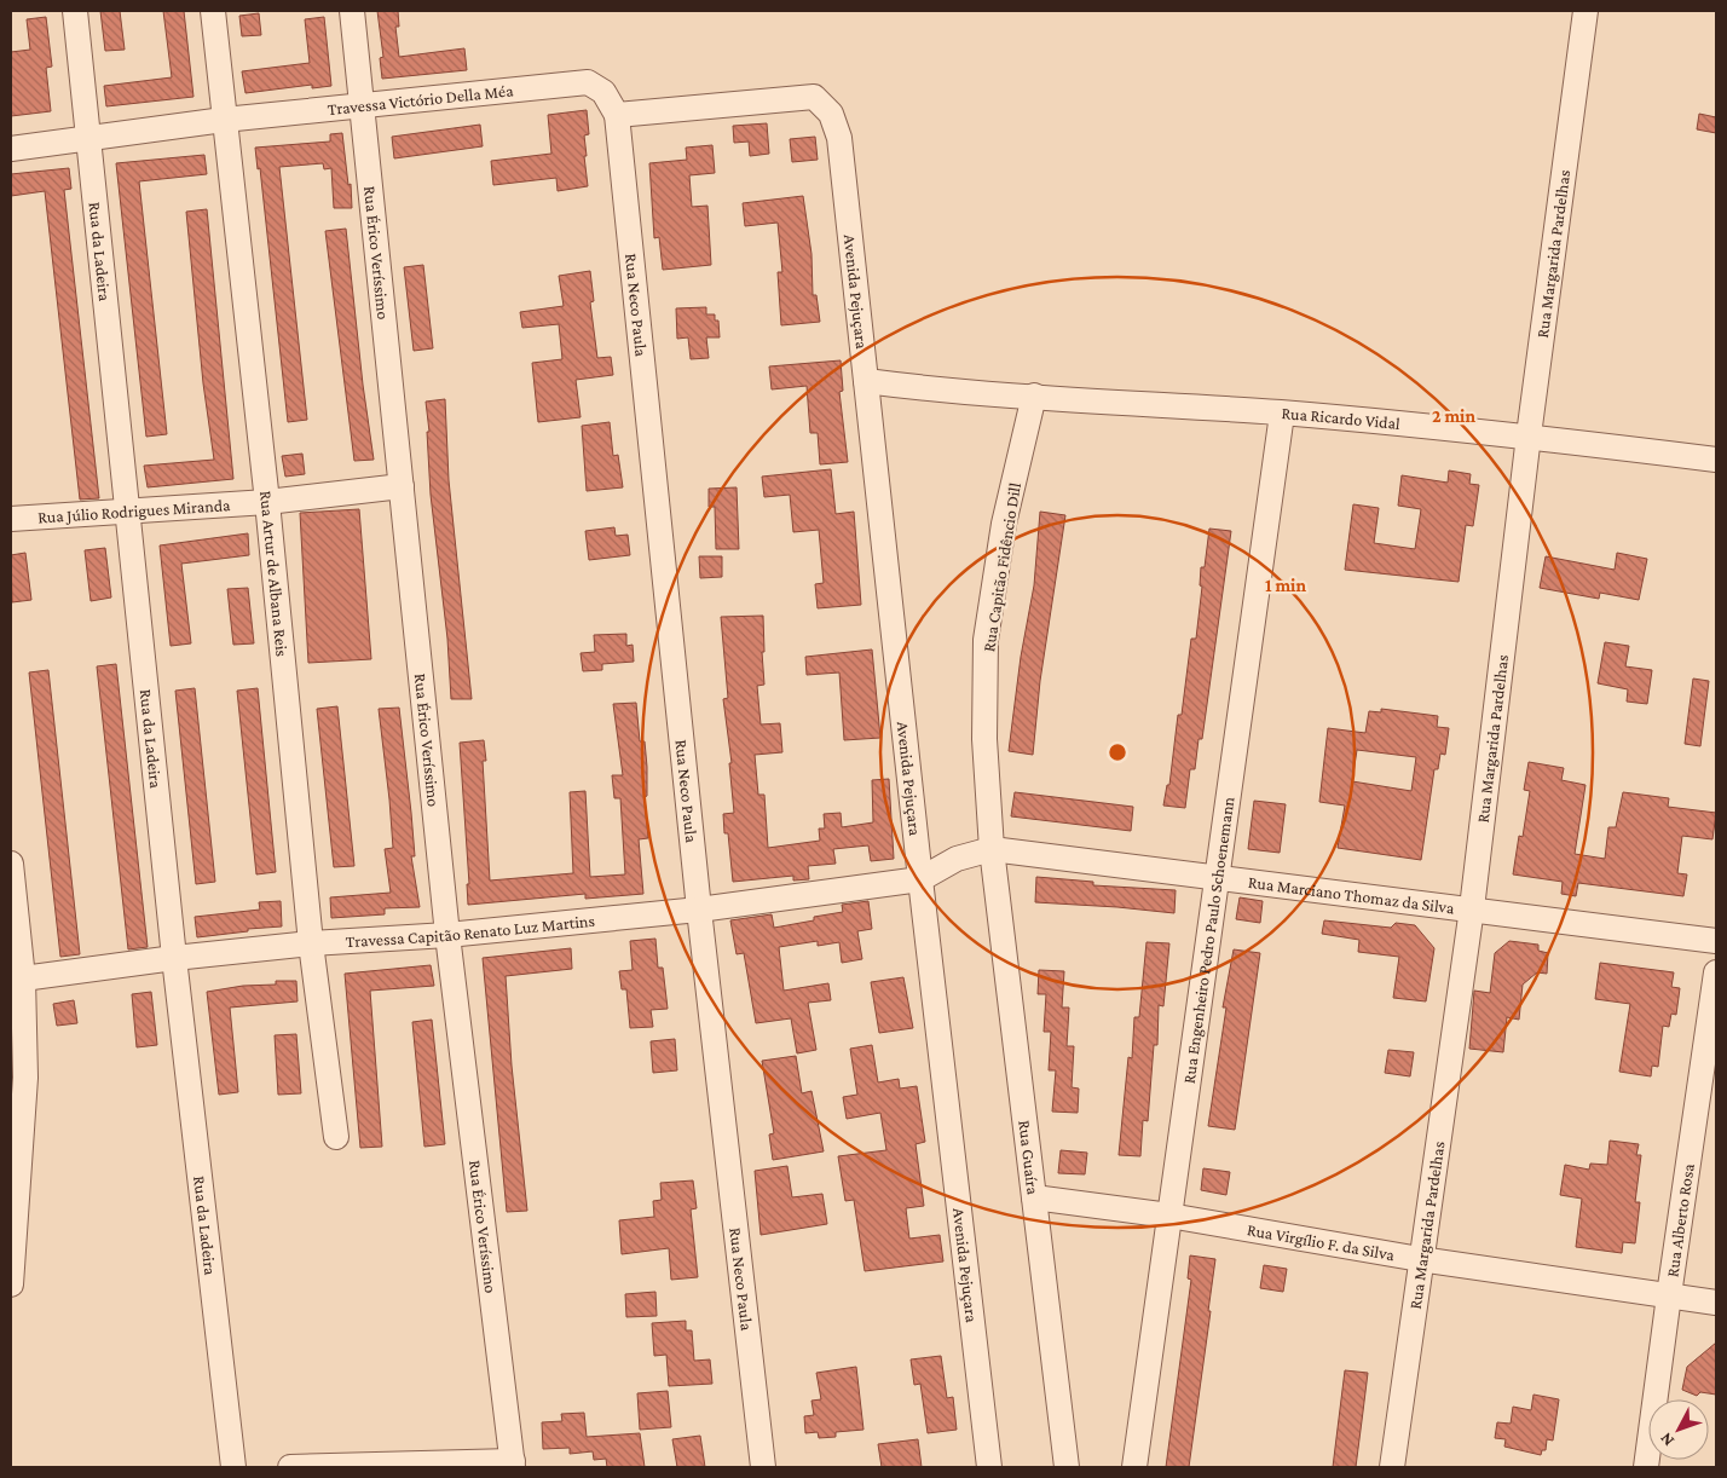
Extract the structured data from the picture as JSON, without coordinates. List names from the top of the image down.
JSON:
{
  "streets": {
    "street": [
      "Travessa Victório Della Méa",
      "Rua da Ladeira",
      "Rua Érico Veríssimo",
      "Rua Margarida Pardelhas",
      "Avenida Pejuçara",
      "Rua Neco Paula",
      "Rua Ricardo Vidal",
      "Rua Júlio Rodrigues Miranda",
      "Rua Capitão Fidêncio Dill",
      "Rua Artur de Albana Reis",
      "Rua Marciano Thomaz da Silva",
      "Travessa Capitão Renato Luz Martins",
      "Rua Engenheiro Pedro Paulo Schoenemann",
      "Rua Guaíra",
      "Rua Alberto Rosa",
      "Rua Virgílio F. da Silva"
    ]
  },
  "crossings": [
    ["Travessa Victório Della Méa", "Rua da Ladeira"],
    ["Travessa Victório Della Méa", "Rua Érico Veríssimo"],
    ["Travessa Victório Della Méa", "Avenida Pejuçara"],
    ["Travessa Victório Della Méa", "Rua Neco Paula"],
    ["Travessa Victório Della Méa", "Rua Artur de Albana Reis"],
    ["Rua da Ladeira", "Rua Júlio Rodrigues Miranda"],
    ["Rua da Ladeira", "Travessa Capitão Renato Luz Martins"],
    ["Rua Érico Veríssimo", "Rua Júlio Rodrigues Miranda"],
    ["Rua Érico Veríssimo", "Travessa Capitão Renato Luz Martins"],
    ["Rua Margarida Pardelhas", "Rua Ricardo Vidal"],
    ["Rua Margarida Pardelhas", "Rua Marciano Thomaz da Silva"],
    ["Rua Margarida Pardelhas", "Rua Virgílio F. da Silva"],
    ["Avenida Pejuçara", "Rua Neco Paula"],
    ["Avenida Pejuçara", "Rua Ricardo Vidal"],
    ["Avenida Pejuçara", "Rua Marciano Thomaz da Silva"],
    ["Avenida Pejuçara", "Travessa Capitão Renato Luz Martins"],
    ["Rua Neco Paula", "Travessa Capitão Renato Luz Martins"],
    ["Rua Ricardo Vidal", "Rua Capitão Fidêncio Dill"],
    ["Rua Ricardo Vidal", "Rua Engenheiro Pedro Paulo Schoenemann"],
    ["Rua Júlio Rodrigues Miranda", "Rua Artur de Albana Reis"],
    ["Rua Capitão Fidêncio Dill", "Rua Marciano Thomaz da Silva"],
    ["Rua Capitão Fidêncio Dill", "Rua Guaíra"],
    ["Rua Artur de Albana Reis", "Travessa Capitão Renato Luz Martins"],
    ["Rua Marciano Thomaz da Silva", "Travessa Capitão Renato Luz Martins"],
    ["Rua Marciano Thomaz da Silva", "Rua Engenheiro Pedro Paulo Schoenemann"],
    ["Rua Marciano Thomaz da Silva", "Rua Guaíra"],
    ["Rua Engenheiro Pedro Paulo Schoenemann", "Rua Virgílio F. da Silva"],
    ["Rua Guaíra", "Rua Virgílio F. da Silva"],
    ["Rua Alberto Rosa", "Rua Virgílio F. da Silva"]
  ],
  "north": "bottom left",
  "rings": ["2 min", "1 min"]
}
